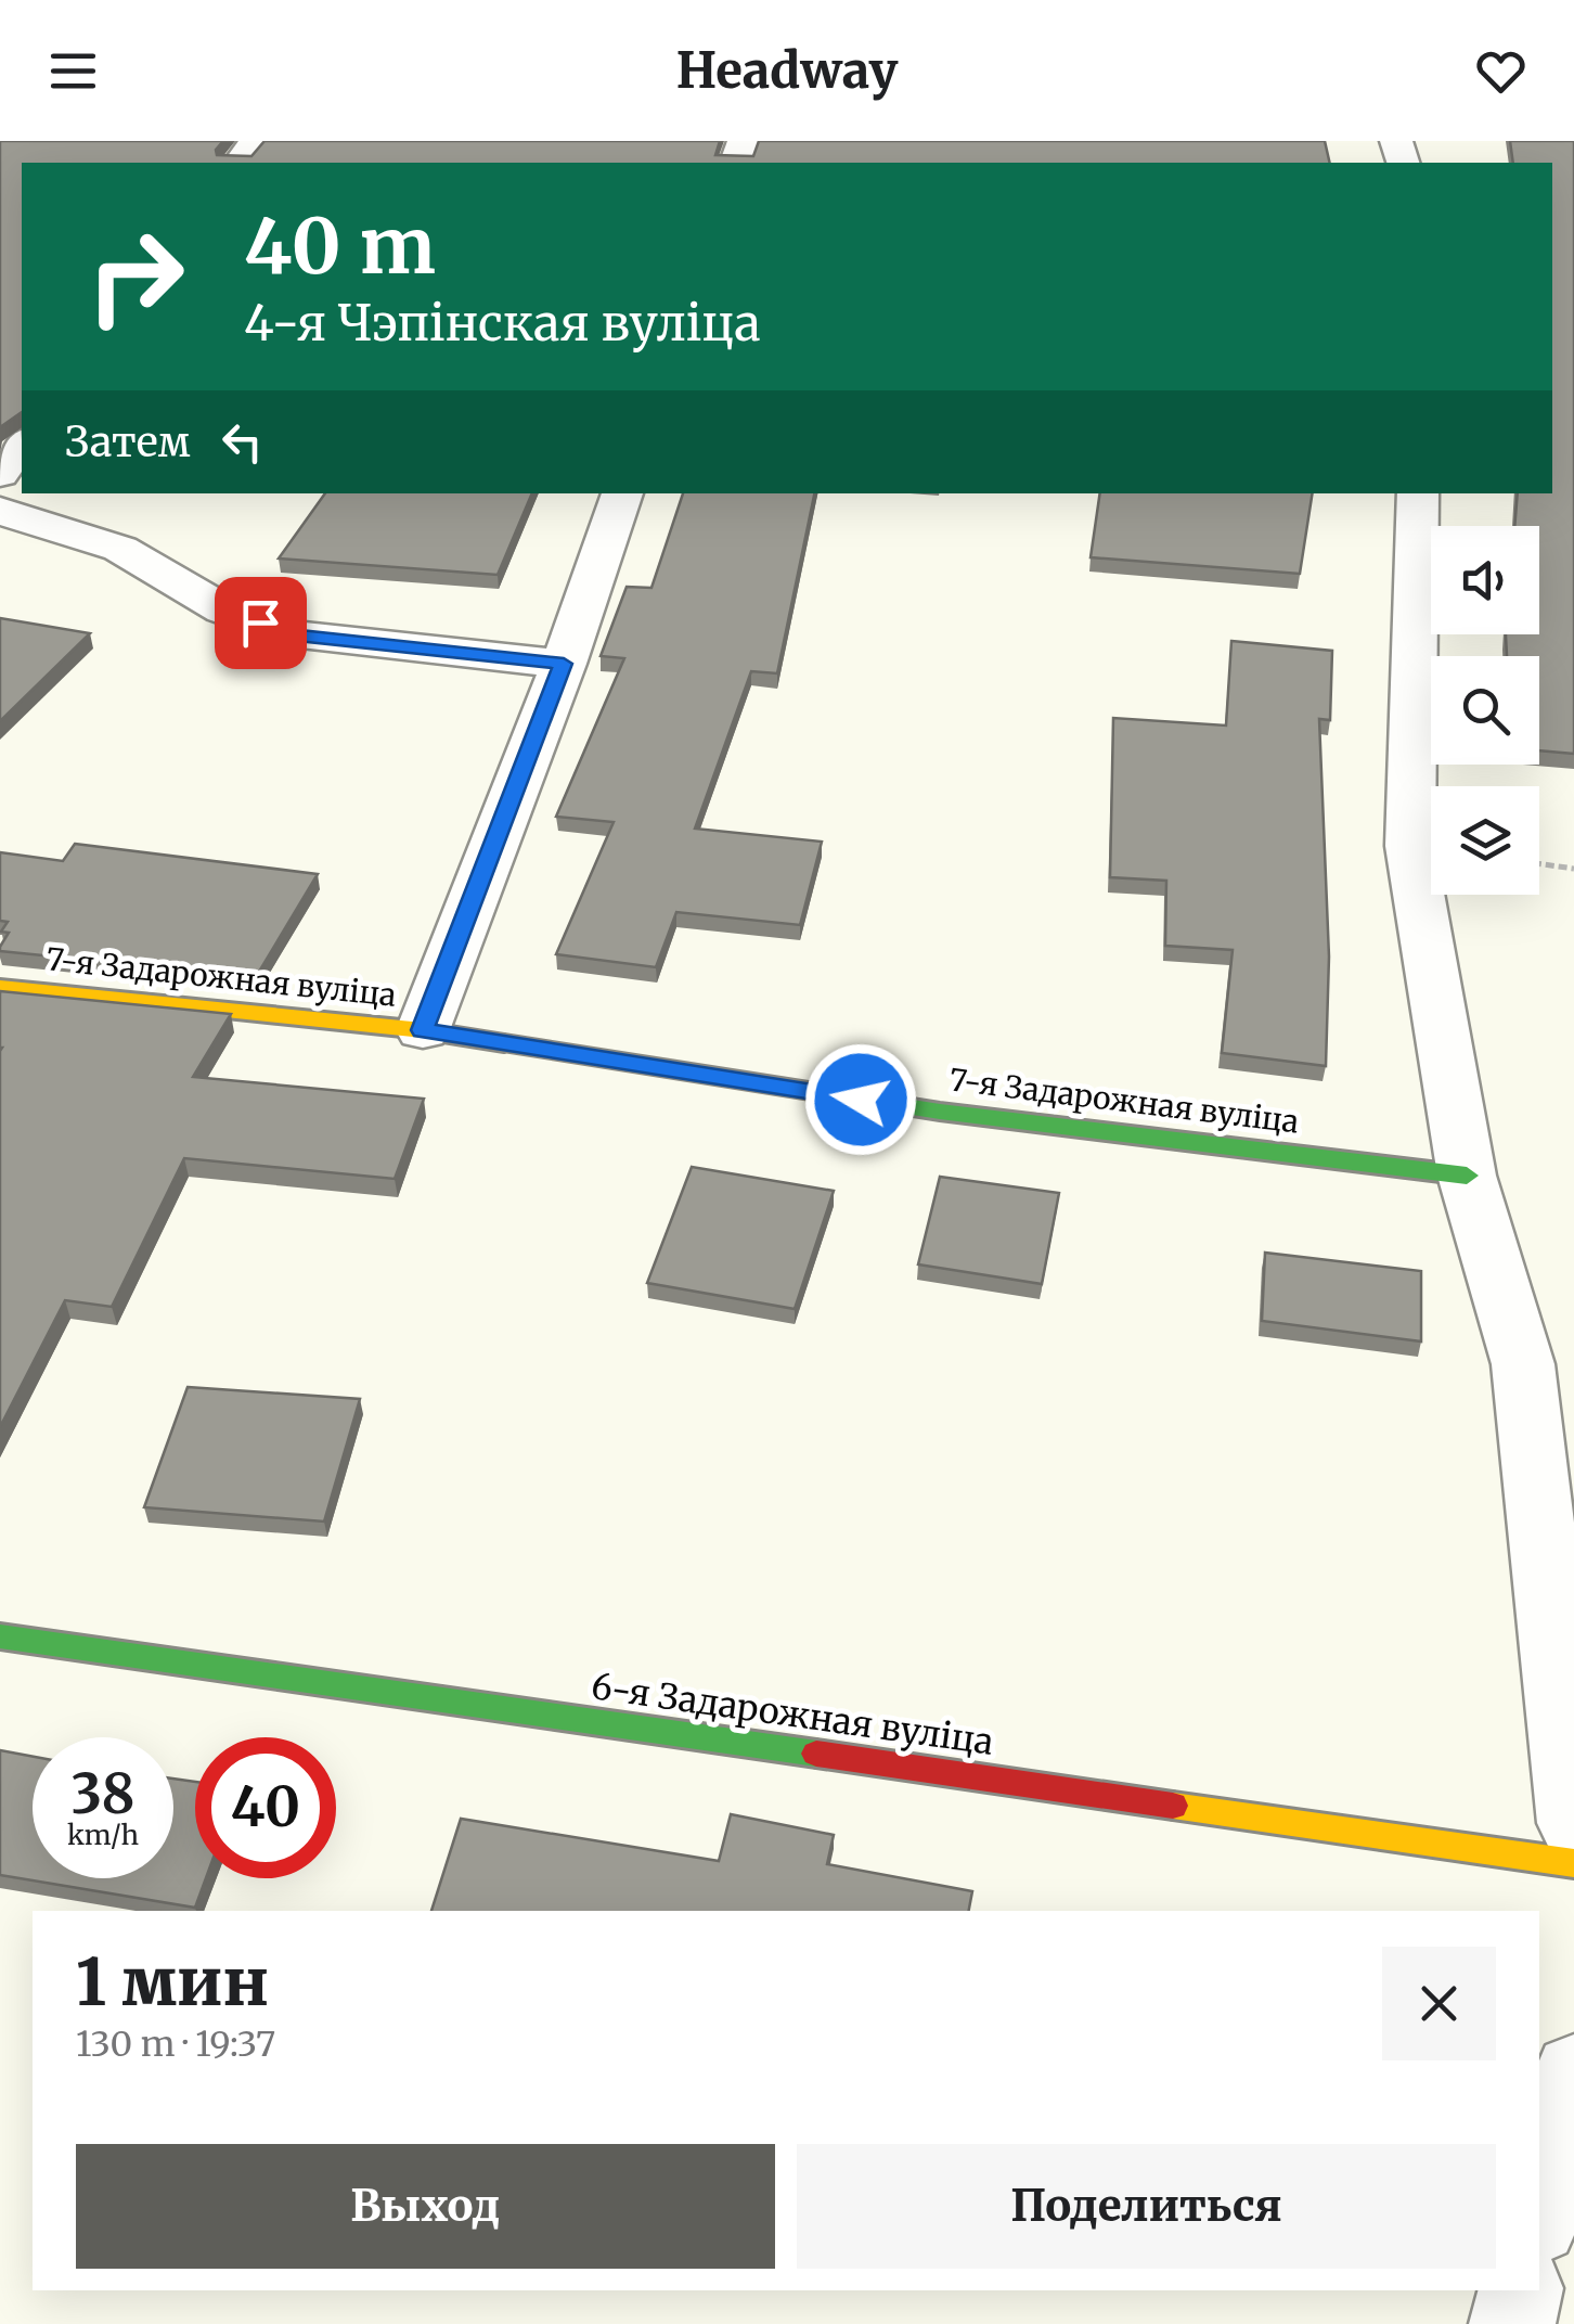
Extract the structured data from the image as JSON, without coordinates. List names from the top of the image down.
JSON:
{
  "streets": {
    "street": ["7-я Задарожная вуліца", "6-я Задарожная вуліца"]
  },
  "page": {
    "header": "Headway",
    "turn": ["40 m", "4-я Чэпінская вуліца"],
    "then": "Затем",
    "speed": "38 km/h",
    "limit": "40",
    "heading": ["1 мин", "130 m · 19:37"],
    "buttons": ["Выход", "Поделиться"]
  }
}
